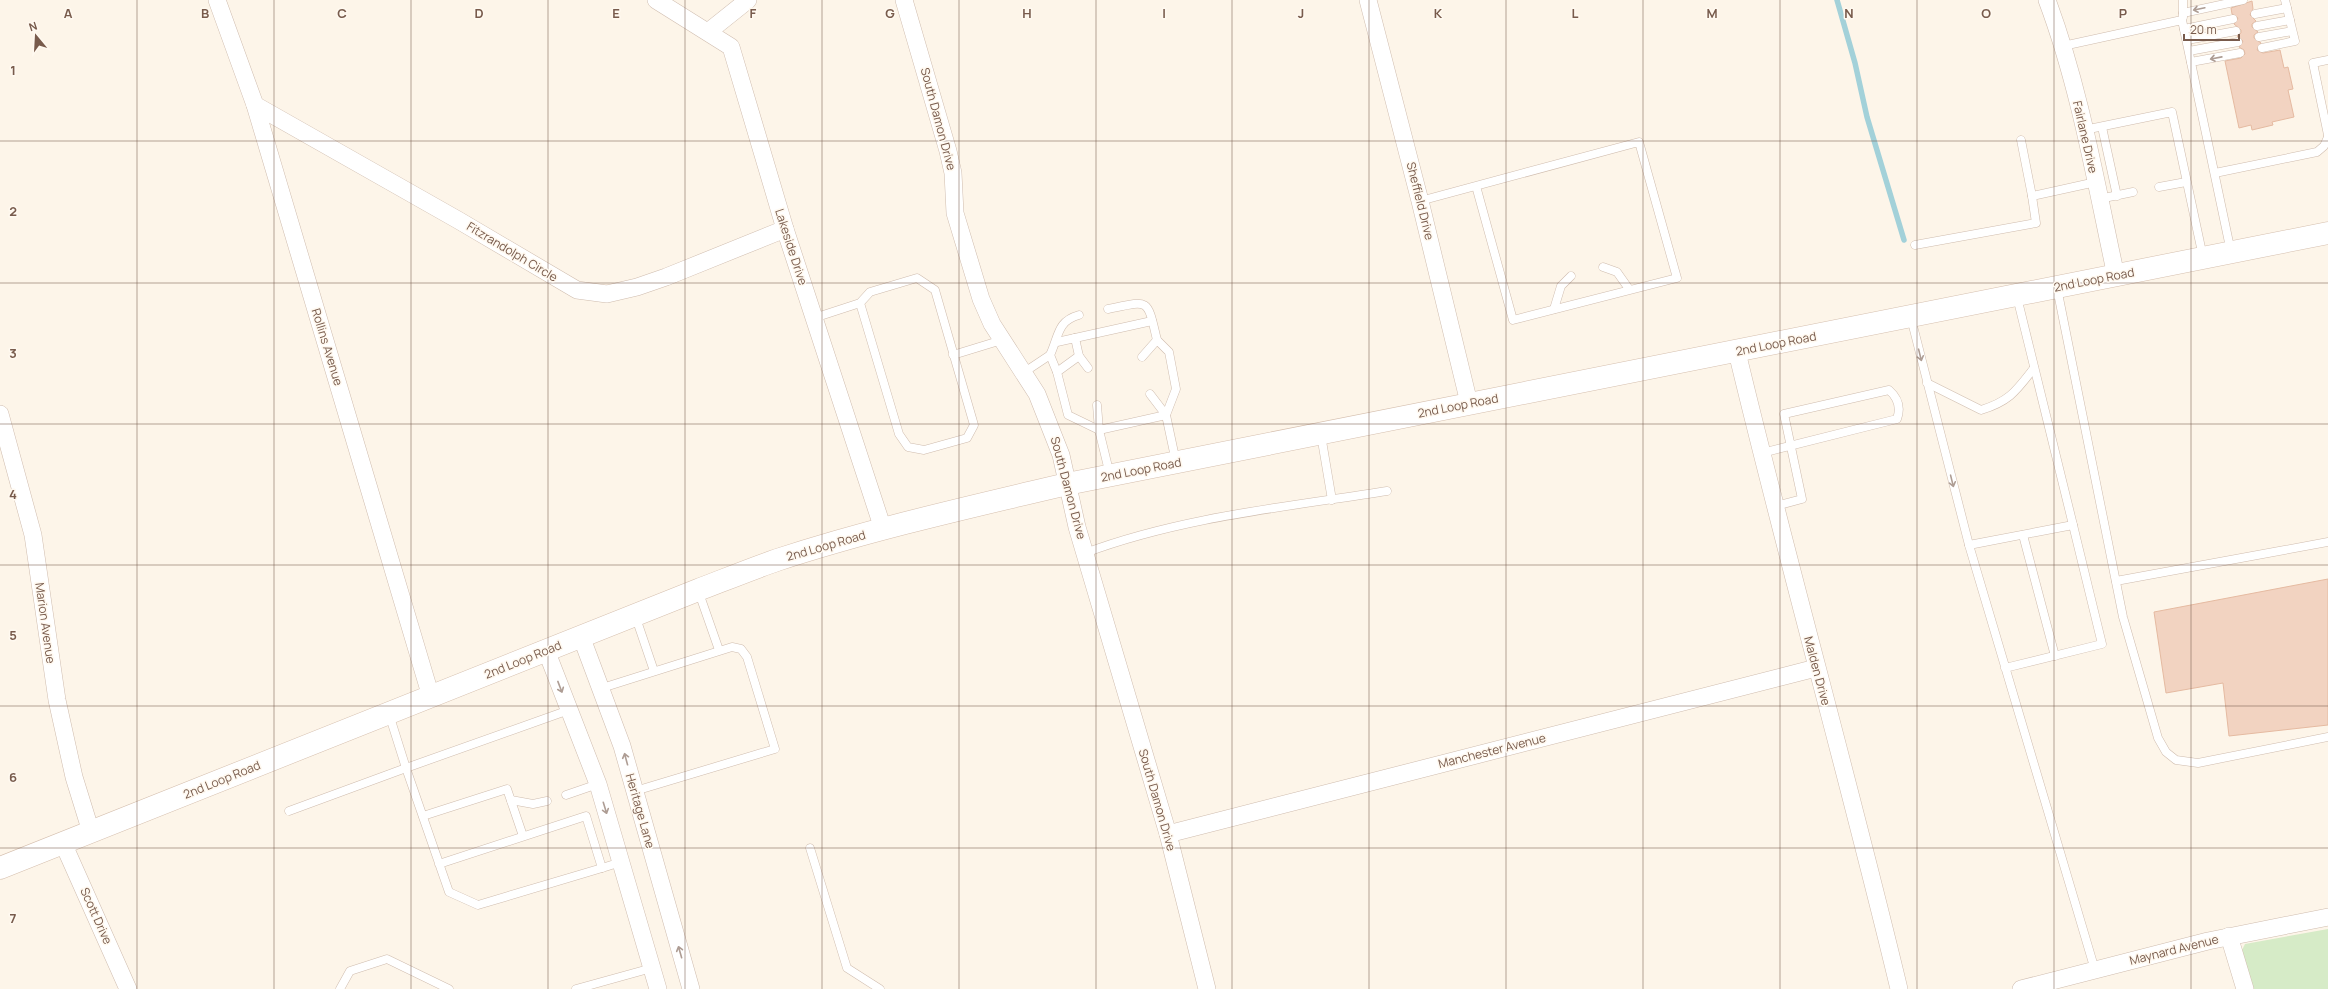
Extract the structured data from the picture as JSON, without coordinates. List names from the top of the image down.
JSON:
{
  "streets": {
    "main road": ["2nd Loop Road"],
    "street": [
      "South Damon Drive",
      "Fairlane Drive",
      "Sheffield Drive",
      "Lakeside Drive",
      "Fitzrandolph Circle",
      "Rollins Avenue",
      "Marion Avenue",
      "Malden Drive",
      "Manchester Avenue",
      "Heritage Lane",
      "Scott Drive",
      "Maynard Avenue"
    ]
  },
  "crossings": [
    ["South Damon Drive", "2nd Loop Road"],
    ["South Damon Drive", "Manchester Avenue"],
    ["Fairlane Drive", "2nd Loop Road"],
    ["Sheffield Drive", "2nd Loop Road"],
    ["Lakeside Drive", "Fitzrandolph Circle"],
    ["Lakeside Drive", "2nd Loop Road"],
    ["Fitzrandolph Circle", "Rollins Avenue"],
    ["2nd Loop Road", "Rollins Avenue"],
    ["2nd Loop Road", "Marion Avenue"],
    ["2nd Loop Road", "Malden Drive"],
    ["2nd Loop Road", "Heritage Lane"],
    ["2nd Loop Road", "Scott Drive"],
    ["Malden Drive", "Manchester Avenue"]
  ],
  "scale_bar": "20 m",
  "north": "top",
  "grid": {
    "columns": [
      "A",
      "B",
      "C",
      "D",
      "E",
      "F",
      "G",
      "H",
      "I",
      "J",
      "K",
      "L",
      "M",
      "N",
      "O",
      "P"
    ],
    "rows": [
      "1",
      "2",
      "3",
      "4",
      "5",
      "6",
      "7"
    ]
  }
}
